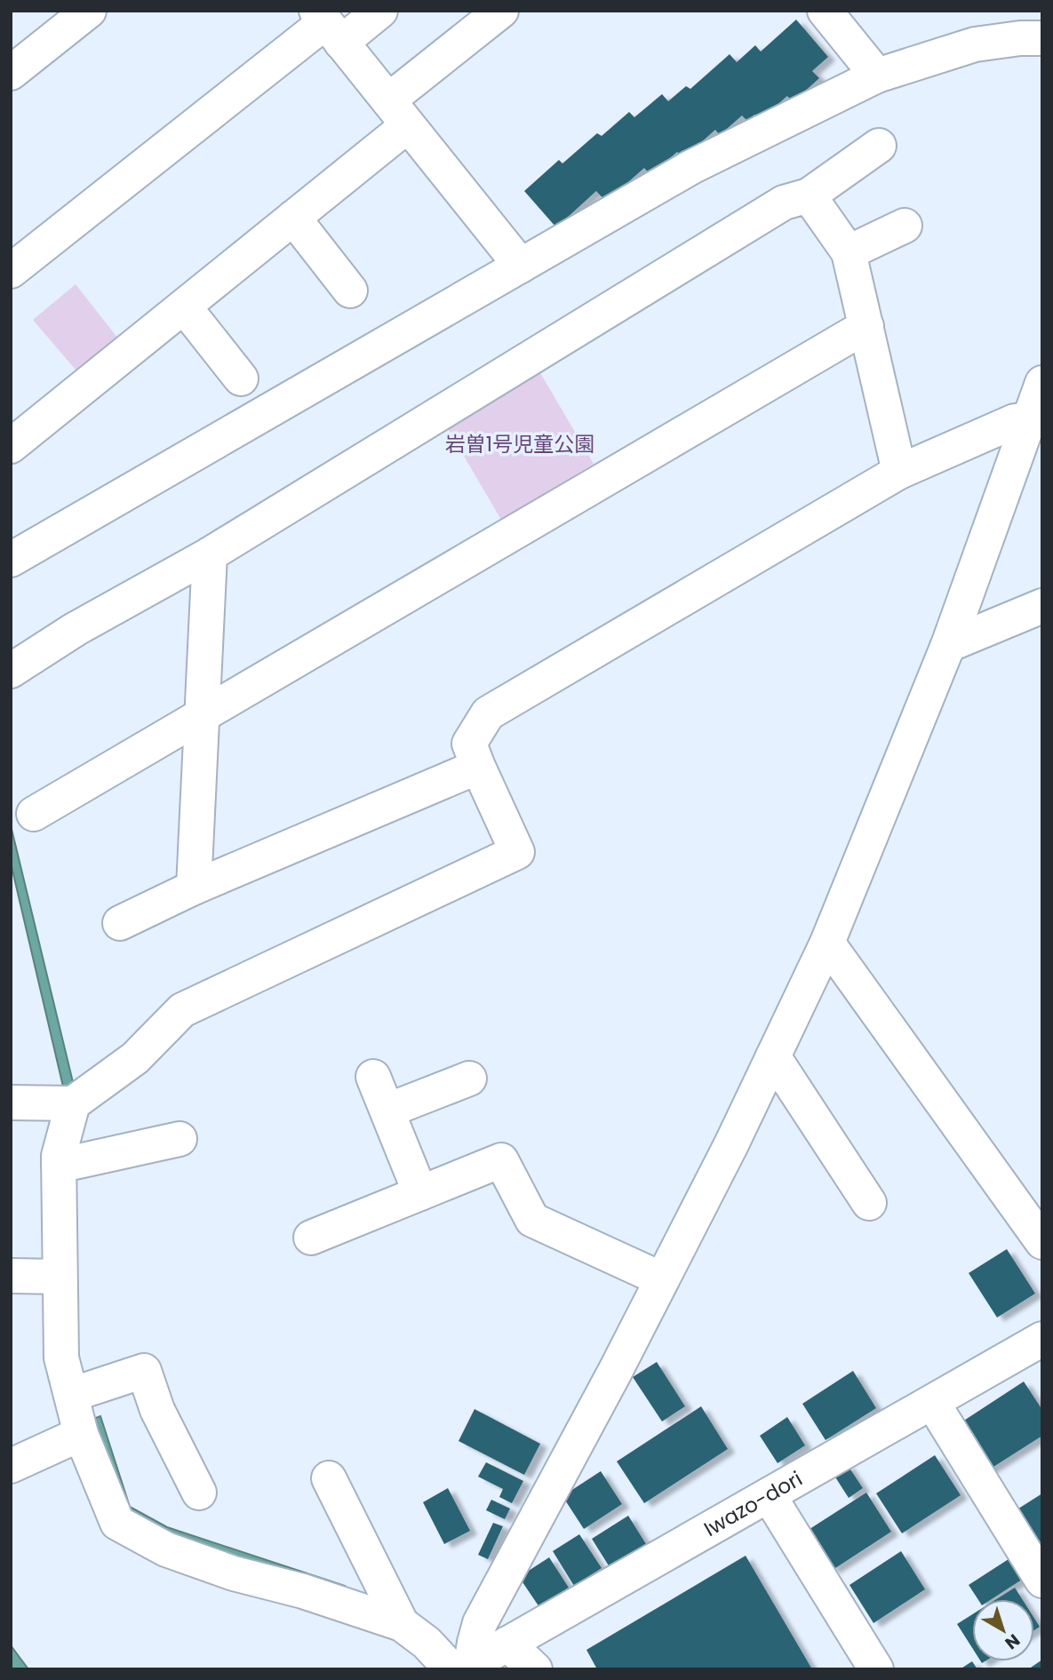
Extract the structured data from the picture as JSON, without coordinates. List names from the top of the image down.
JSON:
{
  "streets": {
    "street": ["Iwazo-dori"]
  },
  "parks": ["岩曽1号児童公園"],
  "north": "bottom right"
}
